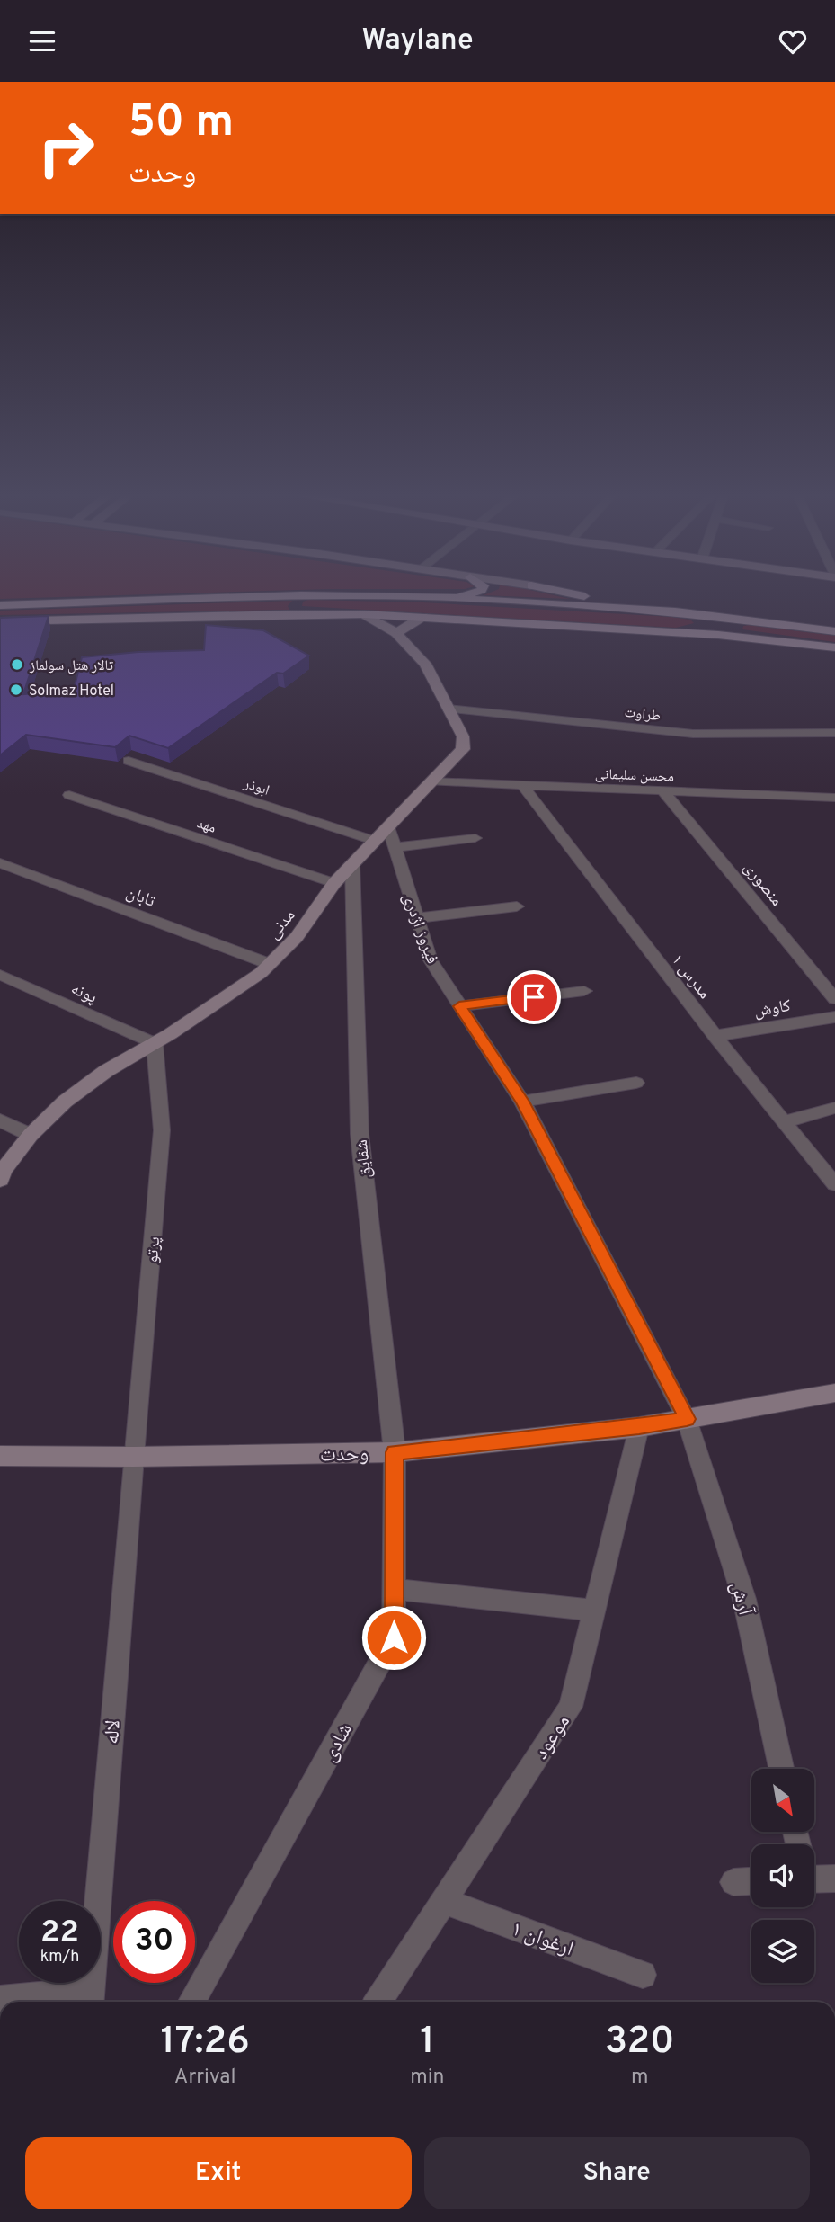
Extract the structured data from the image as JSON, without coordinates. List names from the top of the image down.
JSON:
{
  "streets": {
    "street": [
      "طراوت",
      "محسن سلیمانی",
      "ابوذر",
      "مهد",
      "منصوری",
      "تابان",
      "مدنی",
      "فیروز اژدری",
      "مدرس ۱",
      "پونه",
      "کاوش",
      "شقایق",
      "پرتو",
      "وحدت",
      "آرش",
      "لاله",
      "موعود",
      "شادی",
      "ارغوان ۱"
    ]
  },
  "crossings": [
    ["طراوت", "مدنی"],
    ["محسن سلیمانی", "منصوری"],
    ["محسن سلیمانی", "مدنی"],
    ["محسن سلیمانی", "مدرس ۱"],
    ["ابوذر", "مدنی"],
    ["مهد", "مدنی"],
    ["تابان", "مدنی"],
    ["مدنی", "فیروز اژدری"],
    ["مدنی", "پونه"],
    ["مدنی", "شقایق"],
    ["مدنی", "پرتو"],
    ["فیروز اژدری", "وحدت"],
    ["فیروز اژدری", "آرش"],
    ["مدرس ۱", "کاوش"],
    ["پونه", "پرتو"],
    ["شقایق", "وحدت"],
    ["شقایق", "شادی"],
    ["پرتو", "وحدت"],
    ["پرتو", "لاله"],
    ["وحدت", "آرش"],
    ["وحدت", "لاله"],
    ["وحدت", "موعود"],
    ["وحدت", "شادی"],
    ["موعود", "ارغوان ۱"]
  ],
  "places": ["تالار هتل سولماز", "Solmaz Hotel"],
  "north": "bottom right",
  "page": {
    "header": "Waylane",
    "turn": ["50 m", "وحدت"],
    "speed": "22 km/h",
    "limit": "30",
    "eta": [
      "17:26",
      "Arrival",
      "1",
      "min",
      "320",
      "m"
    ],
    "buttons": ["Exit", "Share"]
  }
}
